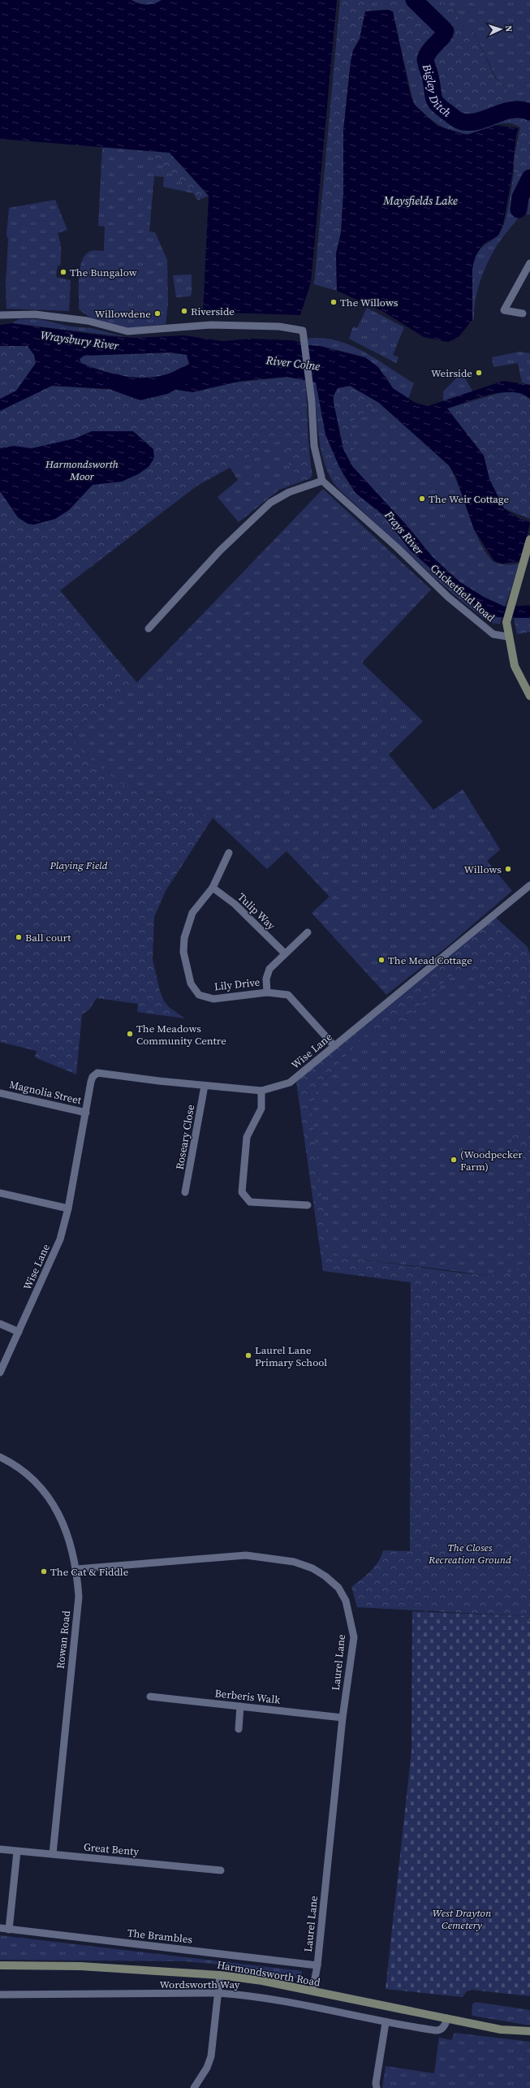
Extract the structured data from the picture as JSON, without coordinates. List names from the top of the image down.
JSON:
{
  "streets": {
    "street": [
      "Cricketfield Road",
      "Tulip Way",
      "Lily Drive",
      "Wise Lane",
      "Magnolia Street",
      "Roseary Close",
      "Rowan Road",
      "Laurel Lane",
      "Berberis Walk",
      "Great Benty",
      "The Brambles",
      "Harmondsworth Road",
      "Wordsworth Way"
    ]
  },
  "crossings": [
    ["Tulip Way", "Lily Drive"],
    ["Lily Drive", "Wise Lane"],
    ["Wise Lane", "Magnolia Street"],
    ["Wise Lane", "Roseary Close"],
    ["Rowan Road", "Laurel Lane"],
    ["Rowan Road", "Great Benty"],
    ["Laurel Lane", "Berberis Walk"],
    ["Laurel Lane", "The Brambles"],
    ["Laurel Lane", "Harmondsworth Road"],
    ["Harmondsworth Road", "Wordsworth Way"]
  ],
  "water": [
    "Bigley Ditch",
    "Maysfields Lake",
    "Wraysbury River",
    "River Colne",
    "Frays River"
  ],
  "parks": [
    "Harmondsworth Moor",
    "Playing Field",
    "The Closes Recreation Ground",
    "West Drayton Cemetery"
  ],
  "places": [
    "The Bungalow",
    "The Willows",
    "Riverside",
    "Willowdene",
    "Weirside",
    "The Weir Cottage",
    "Willows",
    "Ball court",
    "The Mead Cottage",
    "The Meadows Community Centre",
    "(Woodpecker Farm)",
    "Laurel Lane Primary School",
    "The Cat & Fiddle"
  ],
  "north": "right"
}
